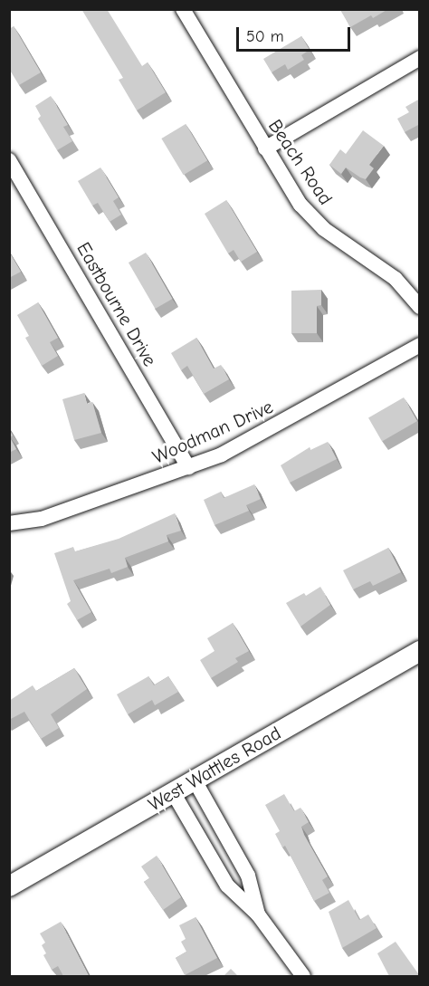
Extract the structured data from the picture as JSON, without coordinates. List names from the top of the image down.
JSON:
{
  "streets": {
    "street": [
      "Beach Road",
      "Eastbourne Drive",
      "Woodman Drive",
      "West Wattles Road"
    ]
  },
  "crossings": [
    ["Eastbourne Drive", "Woodman Drive"]
  ],
  "scale_bar": "50 m"
}
